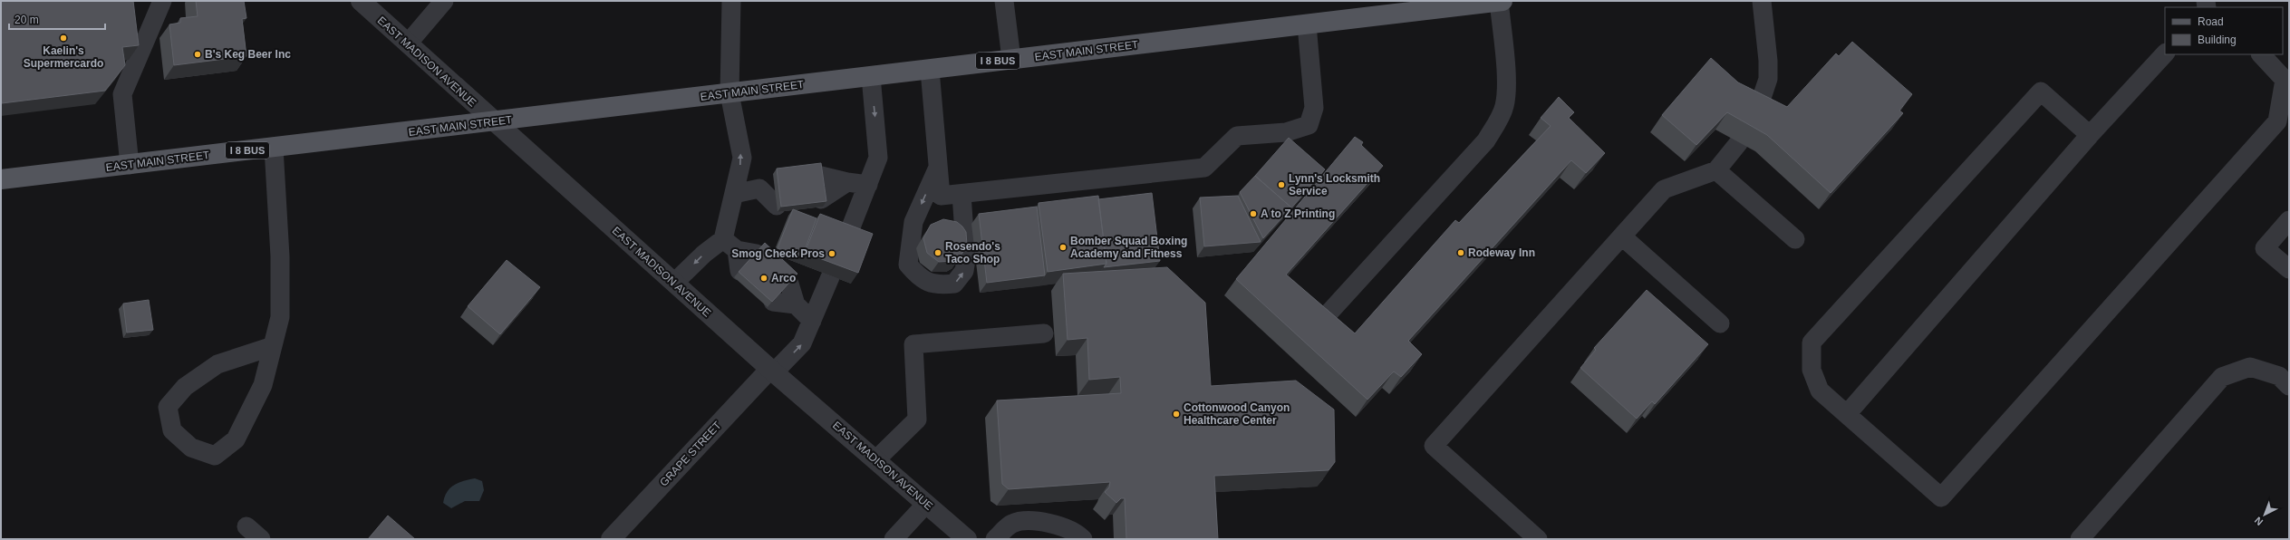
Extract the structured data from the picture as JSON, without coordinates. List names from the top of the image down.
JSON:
{
  "streets": {
    "main road": ["EAST MAIN STREET", "I 8 BUS"],
    "street": ["EAST MADISON AVENUE", "GRAPE STREET"]
  },
  "crossings": [
    ["EAST MAIN STREET", "EAST MADISON AVENUE"],
    ["EAST MADISON AVENUE", "GRAPE STREET"]
  ],
  "places": [
    "Kaelin's Supermercardo",
    "B's Keg Beer Inc",
    "Lynn's Locksmith Service",
    "A to Z Printing",
    "Bomber Squad Boxing Academy and Fitness",
    "Rosendo's Taco Shop",
    "Rodeway Inn",
    "Smog Check Pros",
    "Arco",
    "Cottonwood Canyon Healthcare Center"
  ],
  "legend": ["Road", "Building"],
  "scale_bar": "20 m",
  "north": "bottom left"
}
